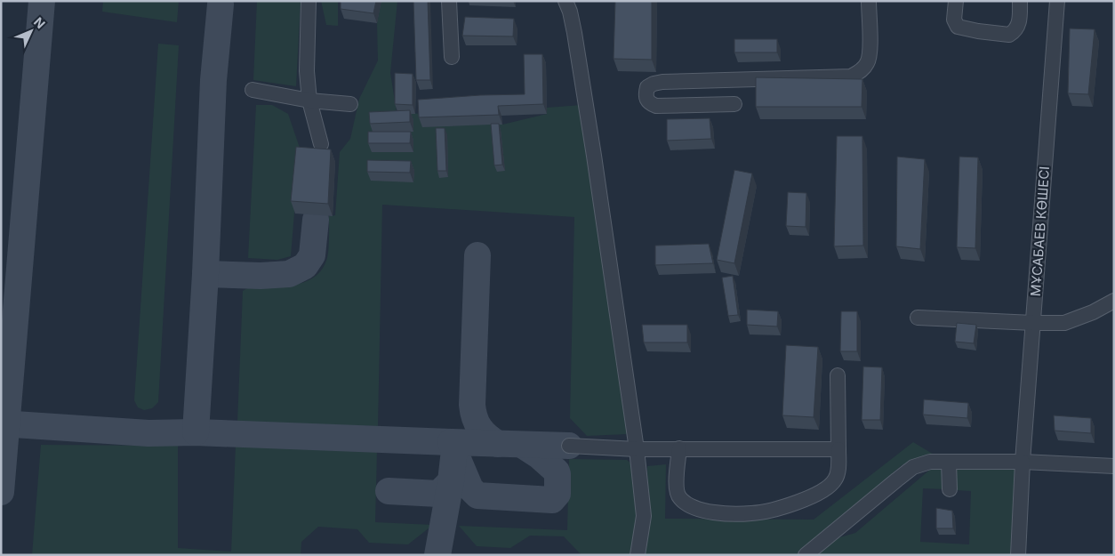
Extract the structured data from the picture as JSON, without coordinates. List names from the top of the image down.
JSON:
{
  "streets": {
    "lane": ["МҰСАБАЕВ КӨШЕСІ"]
  },
  "north": "top right"
}
